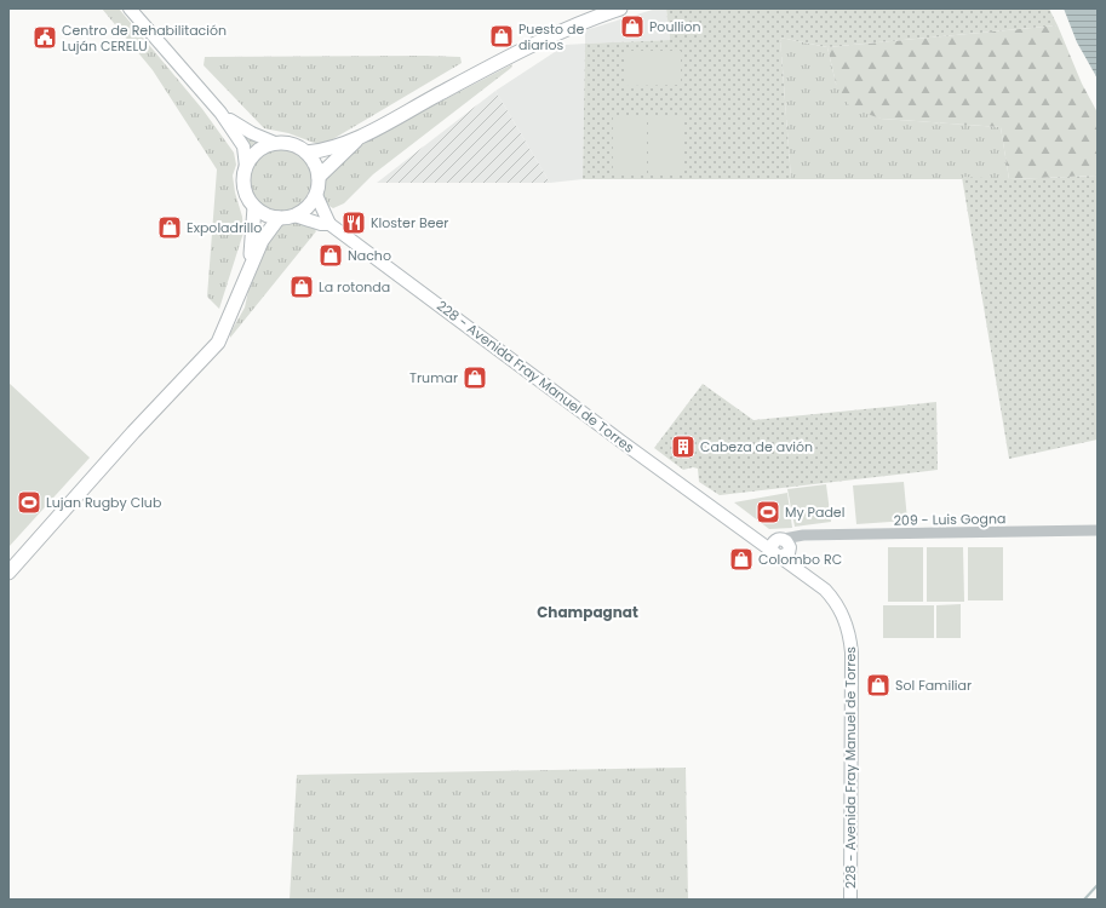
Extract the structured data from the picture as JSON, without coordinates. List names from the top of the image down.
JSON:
{
  "streets": {
    "main road": ["228 - Avenida Fray Manuel de Torres"],
    "street": ["209 - Luis Gogna"]
  },
  "crossings": [
    ["228 - Avenida Fray Manuel de Torres", "209 - Luis Gogna"]
  ],
  "districts": ["Champagnat"],
  "places": {
    "shop": [
      "Poullion",
      "Puesto de diarios",
      "Expoladrillo",
      "Nacho",
      "La rotonda",
      "Trumar",
      "Colombo RC",
      "Sol Familiar"
    ],
    "public building": ["Centro de Rehabilitación Luján CERELU"],
    "restaurant": ["Kloster Beer"],
    "building": ["Cabeza de avión"],
    "sports": ["Lujan Rugby Club", "My Padel"]
  }
}
